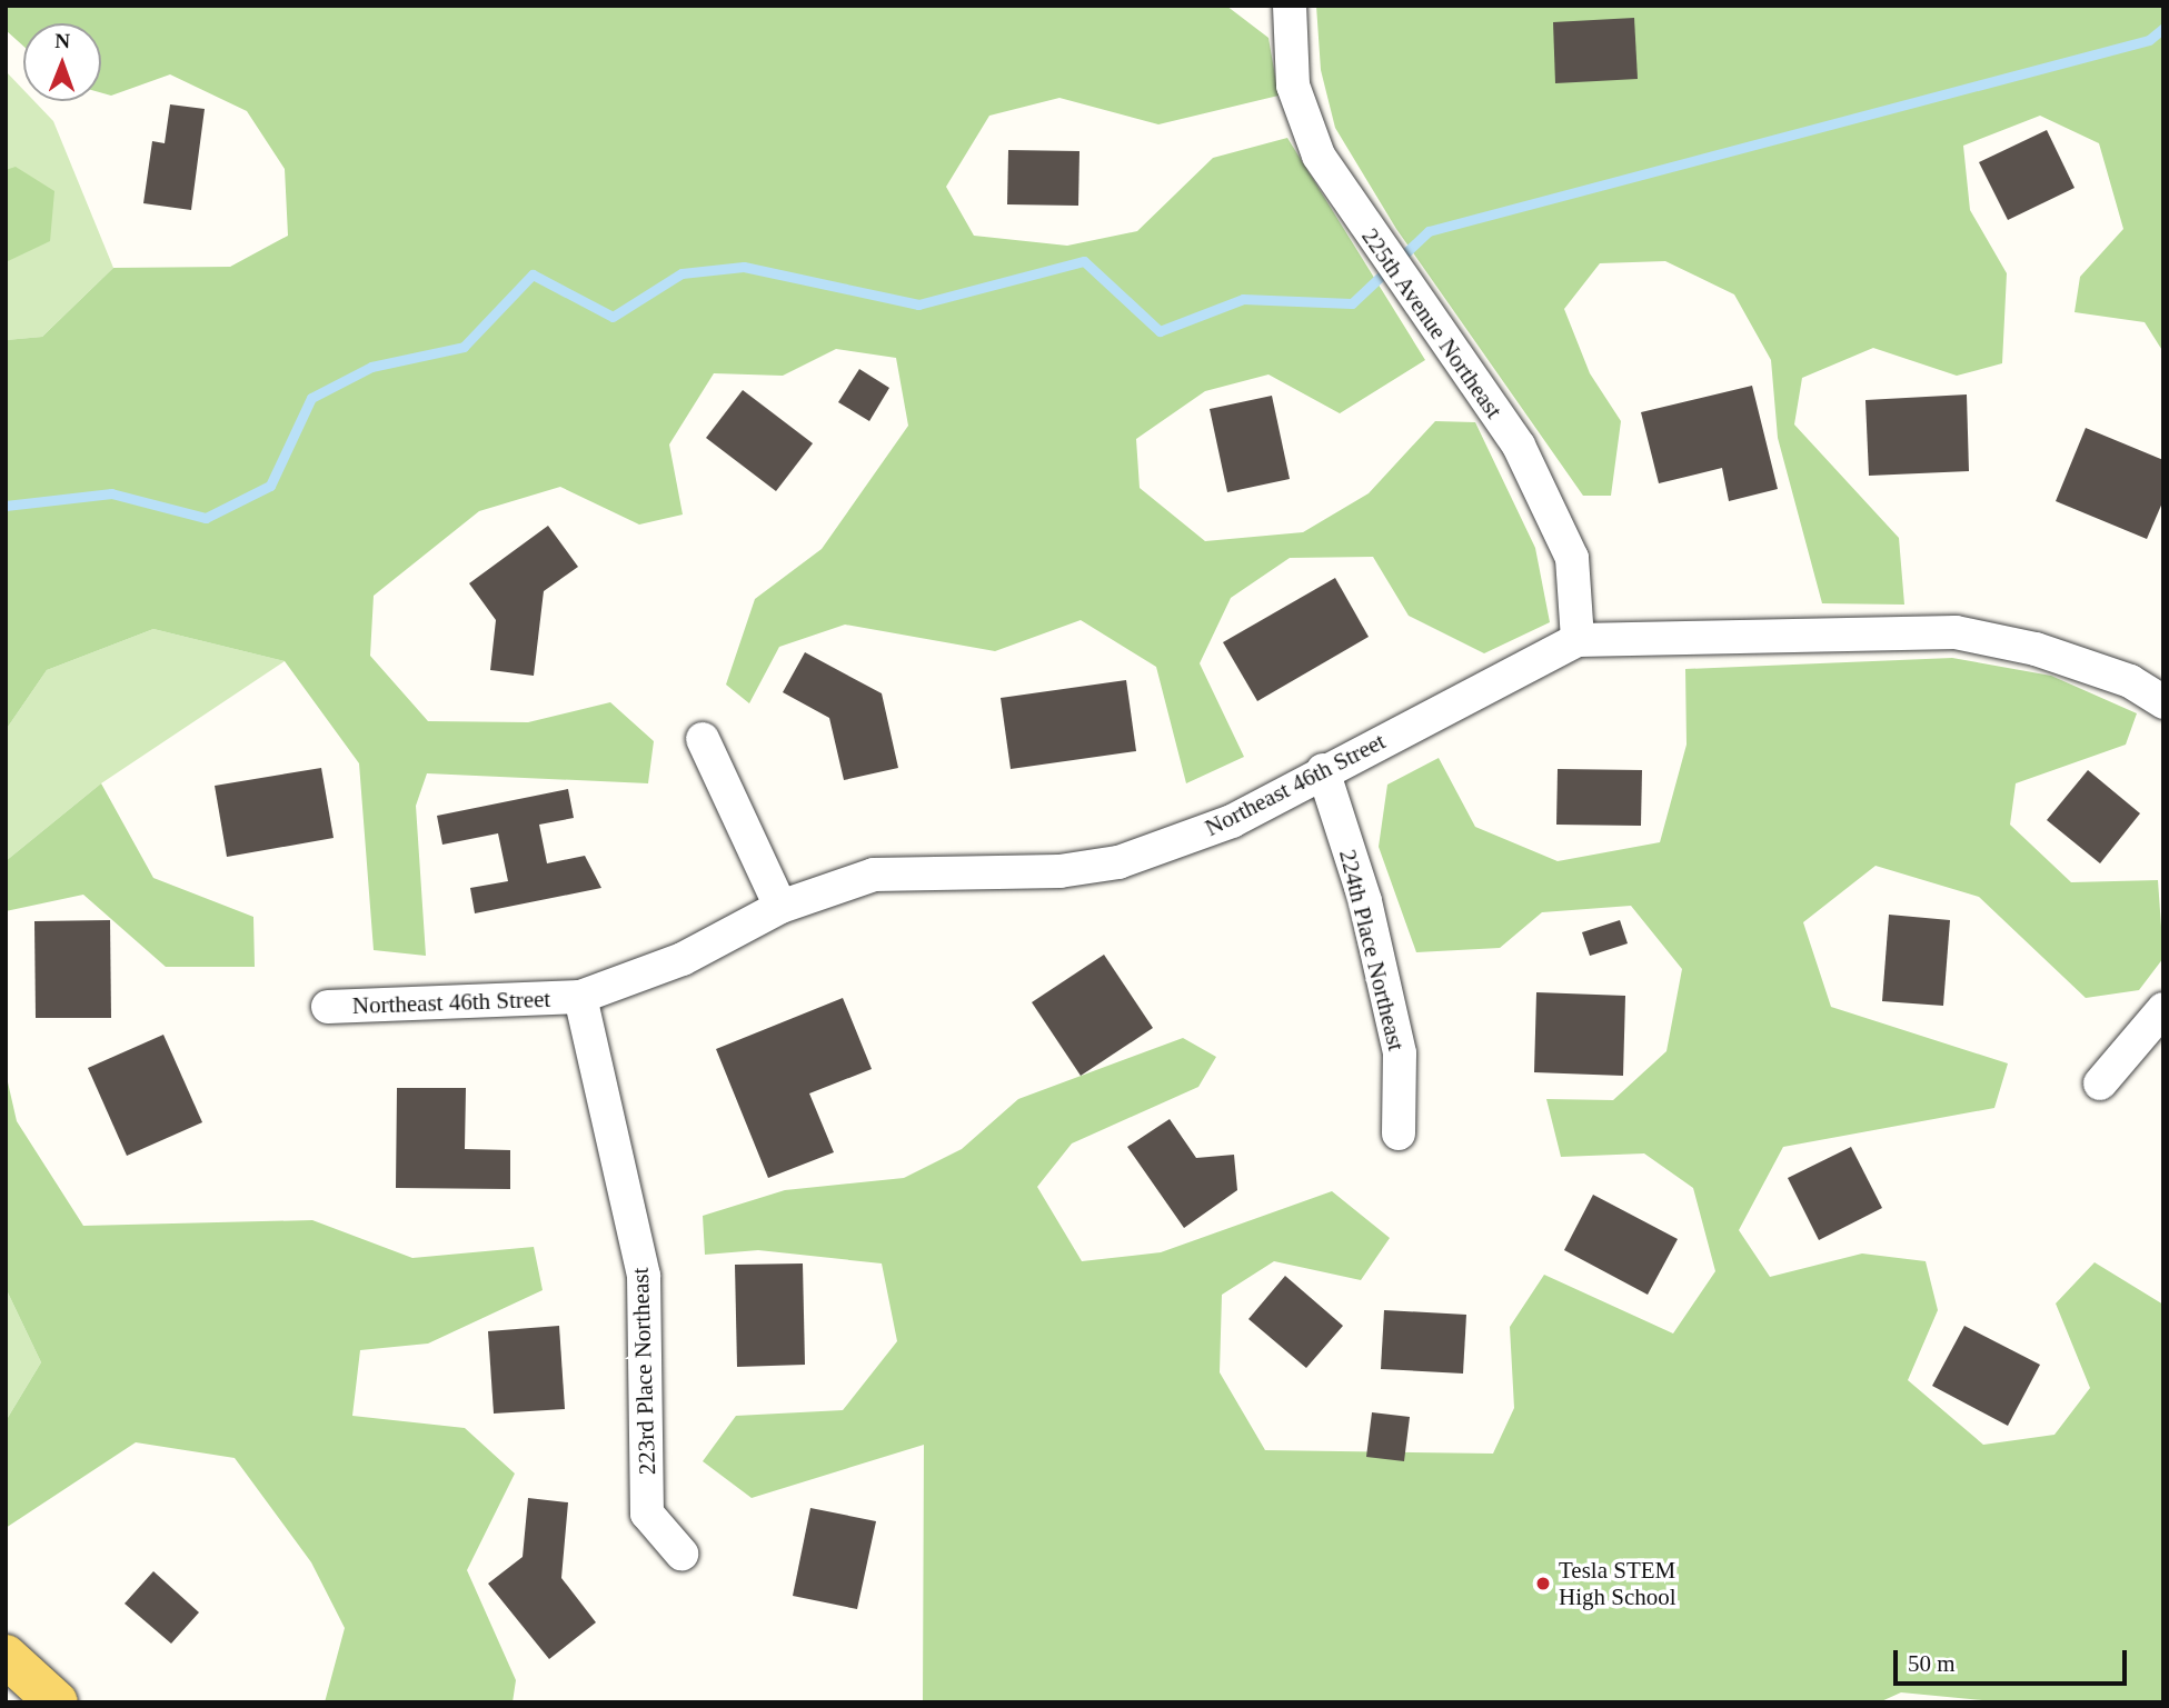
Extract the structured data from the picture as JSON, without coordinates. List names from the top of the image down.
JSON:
{
  "streets": {
    "street": [
      "225th Avenue Northeast",
      "Northeast 46th Street",
      "224th Place Northeast",
      "223rd Place Northeast"
    ]
  },
  "crossings": [
    ["225th Avenue Northeast", "Northeast 46th Street"],
    ["Northeast 46th Street", "224th Place Northeast"],
    ["Northeast 46th Street", "223rd Place Northeast"]
  ],
  "places": ["Tesla STEM High School"],
  "scale_bar": "50 m",
  "north": "top"
}
